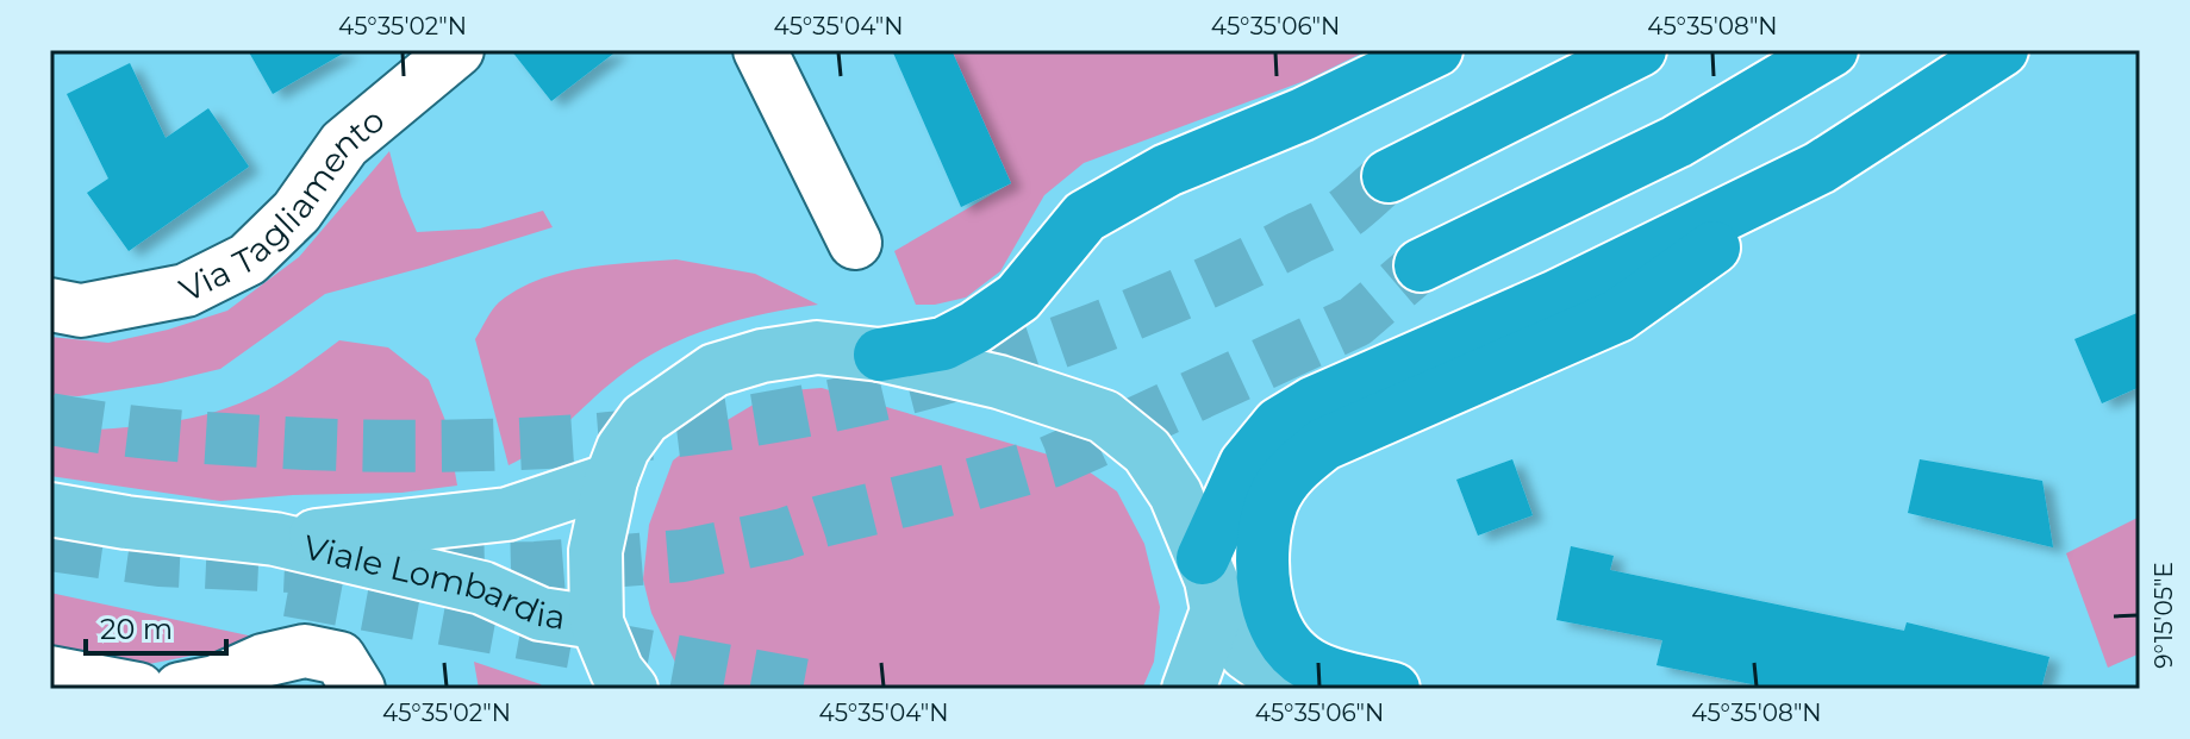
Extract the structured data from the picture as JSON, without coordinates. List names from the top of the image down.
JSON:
{
  "streets": {
    "main road": ["Viale Lombardia"],
    "street": ["Via Tagliamento"]
  },
  "scale_bar": "20 m",
  "coordinates": [
    "45°35'02\"N",
    "45°35'04\"N",
    "45°35'06\"N",
    "45°35'08\"N",
    "9°15'05\"E"
  ]
}
